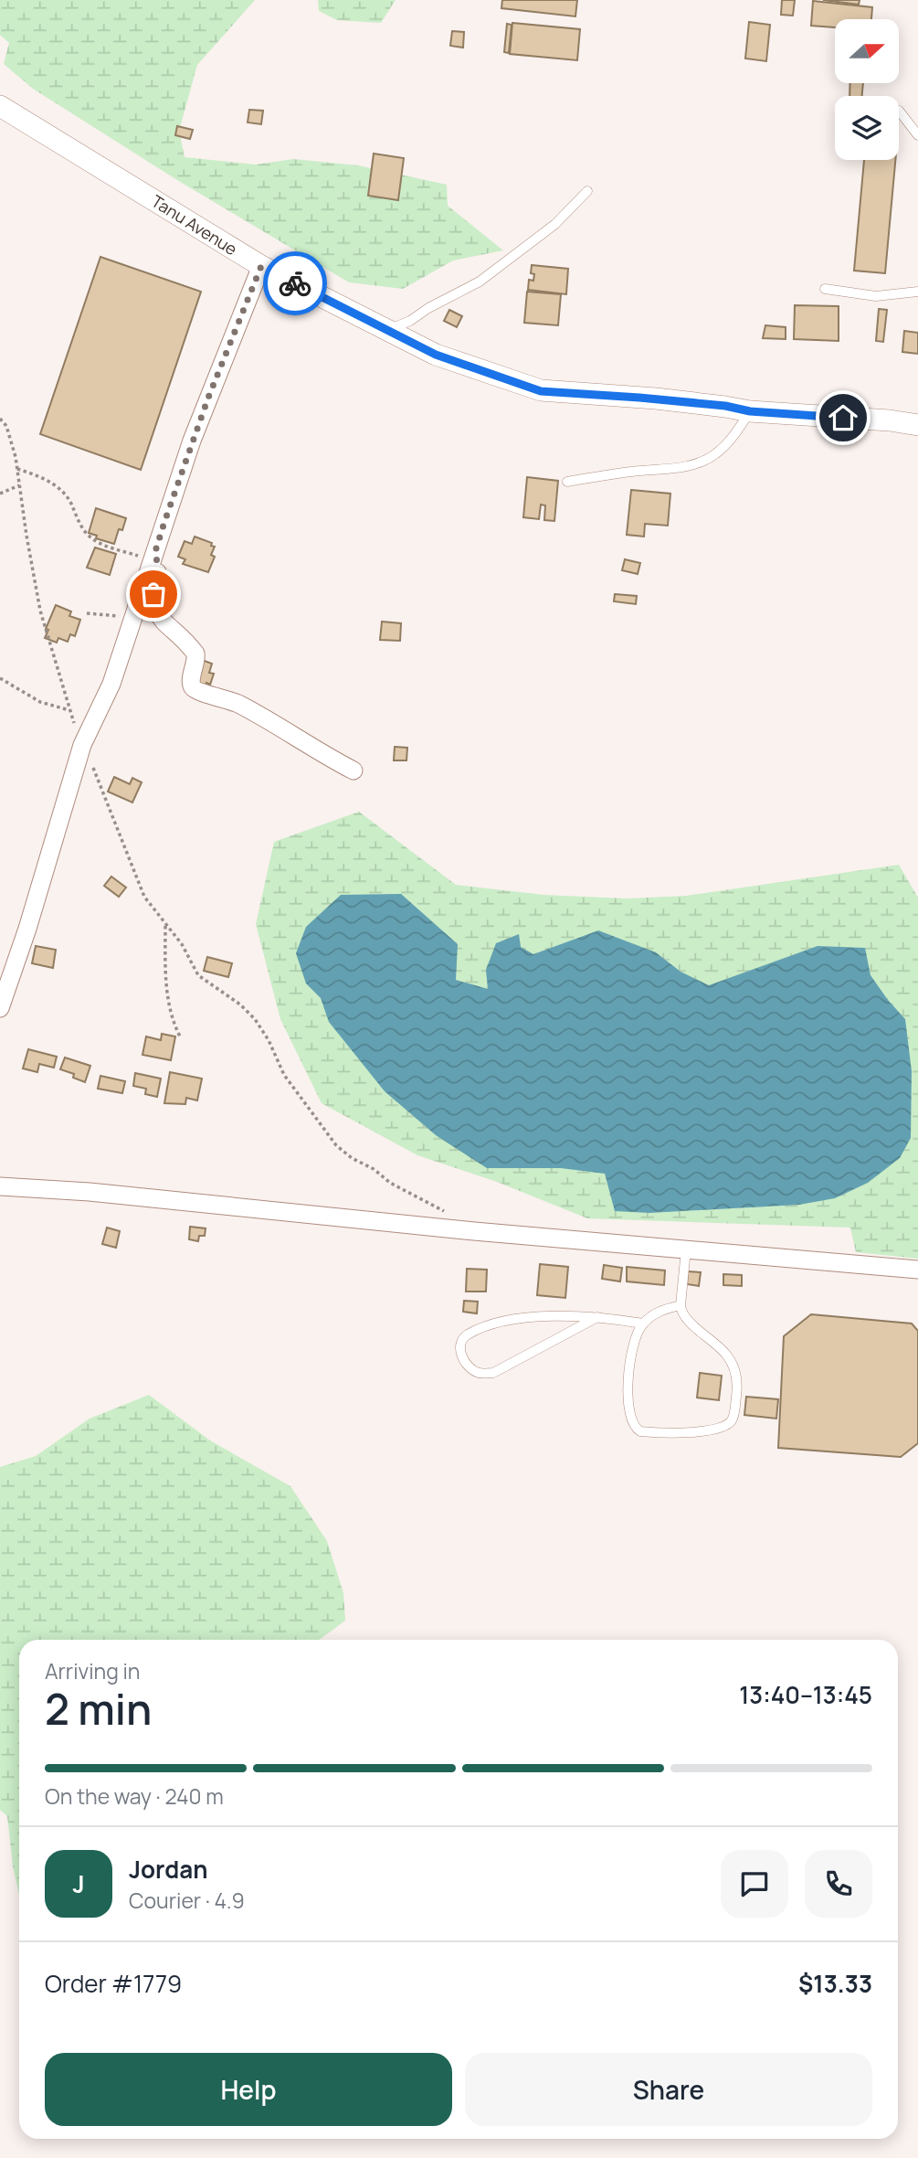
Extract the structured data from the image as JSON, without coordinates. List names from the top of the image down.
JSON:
{
  "streets": {
    "street": ["Tanu Avenue"]
  },
  "north": "right",
  "page": {
    "heading": ["2 min", "Arriving in", "13:40–13:45"],
    "panel": [
      "Jordan",
      "Courier · 4.9",
      "Order #1779",
      "$13.33"
    ],
    "bar": "On the way · 240 m",
    "round": "J",
    "buttons": ["Help", "Share"]
  }
}
